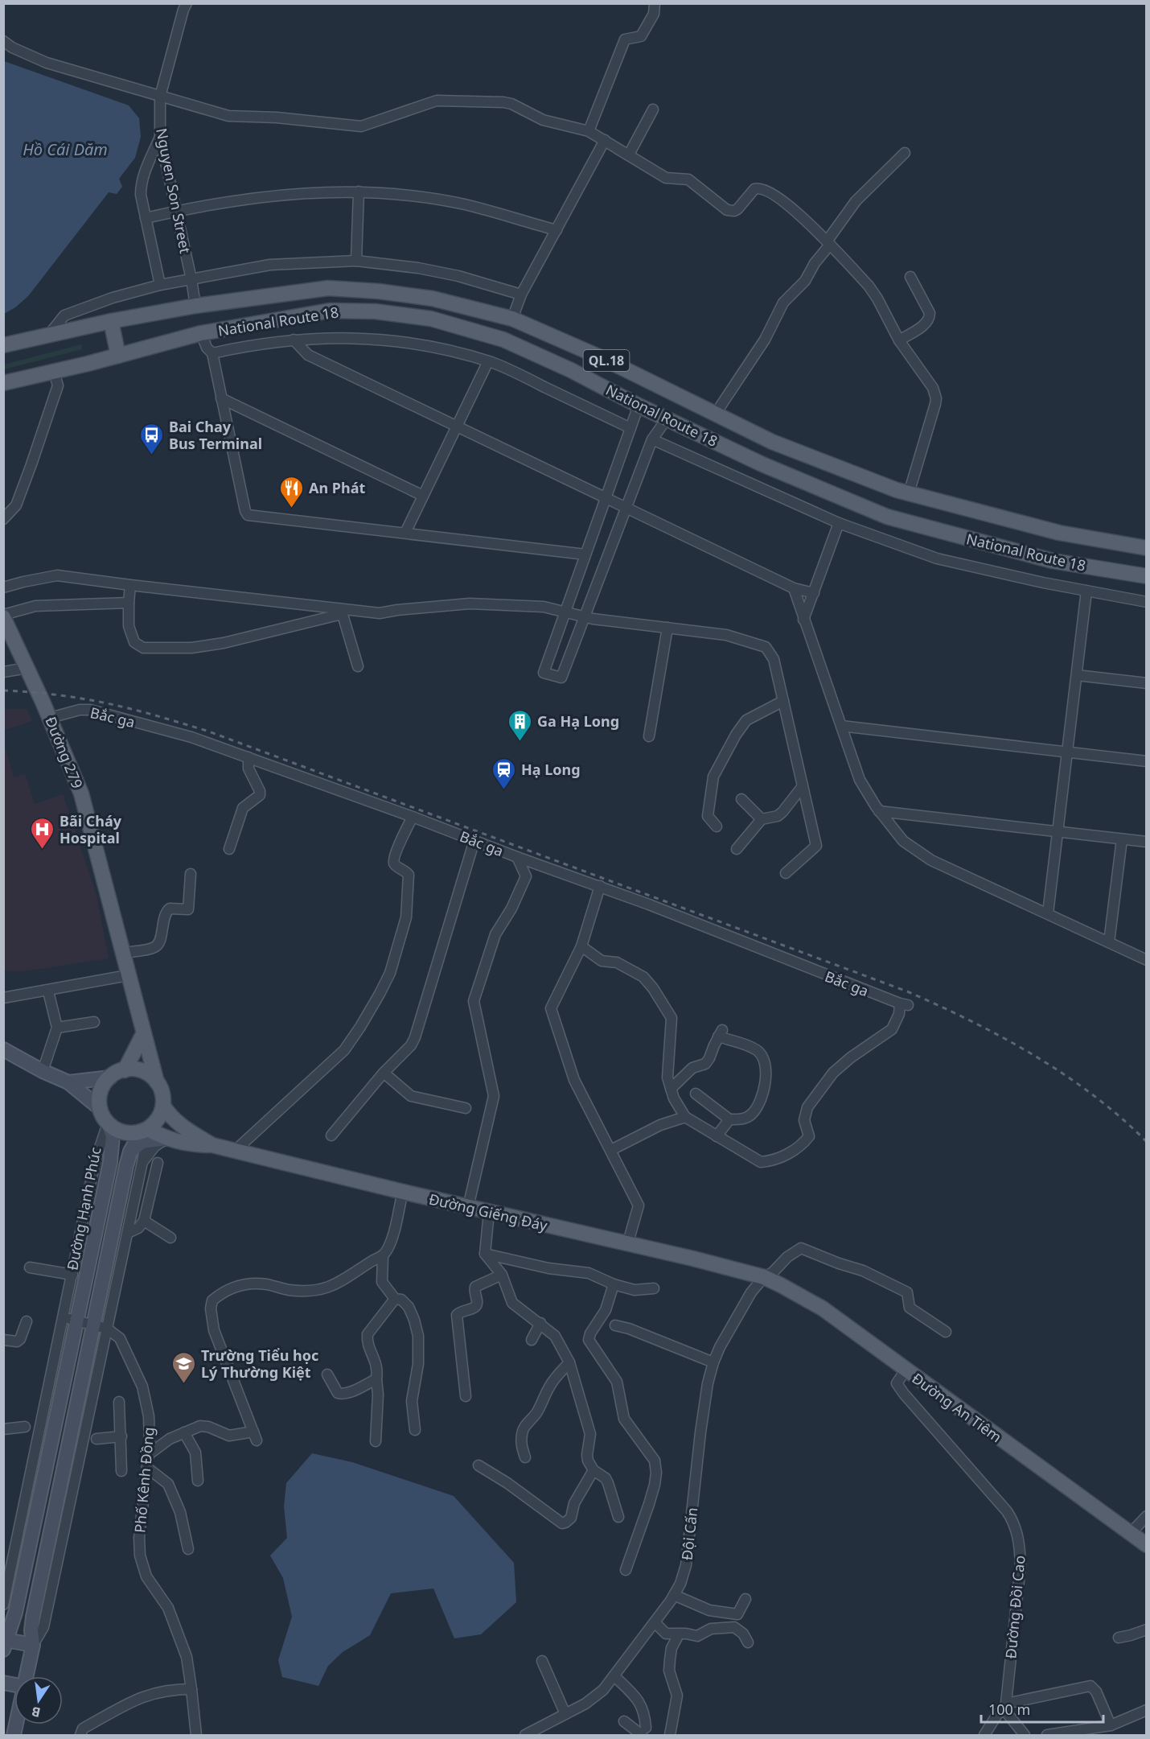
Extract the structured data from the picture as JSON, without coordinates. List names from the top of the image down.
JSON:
{
  "streets": {
    "main road": [
      "National Route 18",
      "QL.18",
      "Đường 279",
      "Đường Hạnh Phúc",
      "Đường Giếng Đáy",
      "Đường An Tiêm"
    ],
    "street": [
      "Nguyen Son Street",
      "Bắc ga",
      "Phố Kênh Đồng",
      "Đội Cấn",
      "Đường Đồi Cao"
    ]
  },
  "crossings": [
    ["Nguyen Son Street", "National Route 18"],
    ["Bắc ga", "Đường 279"],
    ["Đường 279", "Đường Hạnh Phúc"],
    ["Đường 279", "Đường Giếng Đáy"],
    ["Đường Hạnh Phúc", "Đường Giếng Đáy"],
    ["Đường Giếng Đáy", "Đường An Tiêm"],
    ["Đường Giếng Đáy", "Đội Cấn"],
    ["Đường An Tiêm", "Đội Cấn"],
    ["Đường An Tiêm", "Đường Đồi Cao"]
  ],
  "water": ["Hồ Cái Dăm"],
  "places": {
    "bus stop": ["Bai Chay Bus Terminal"],
    "restaurant": ["An Phát"],
    "building": ["Ga Hạ Long"],
    "station": ["Hạ Long"],
    "hospital": ["Bãi Cháy Hospital"],
    "school or university": ["Trường Tiểu học Lý Thường Kiệt"]
  },
  "scale_bar": "100 m",
  "north": "bottom"
}
